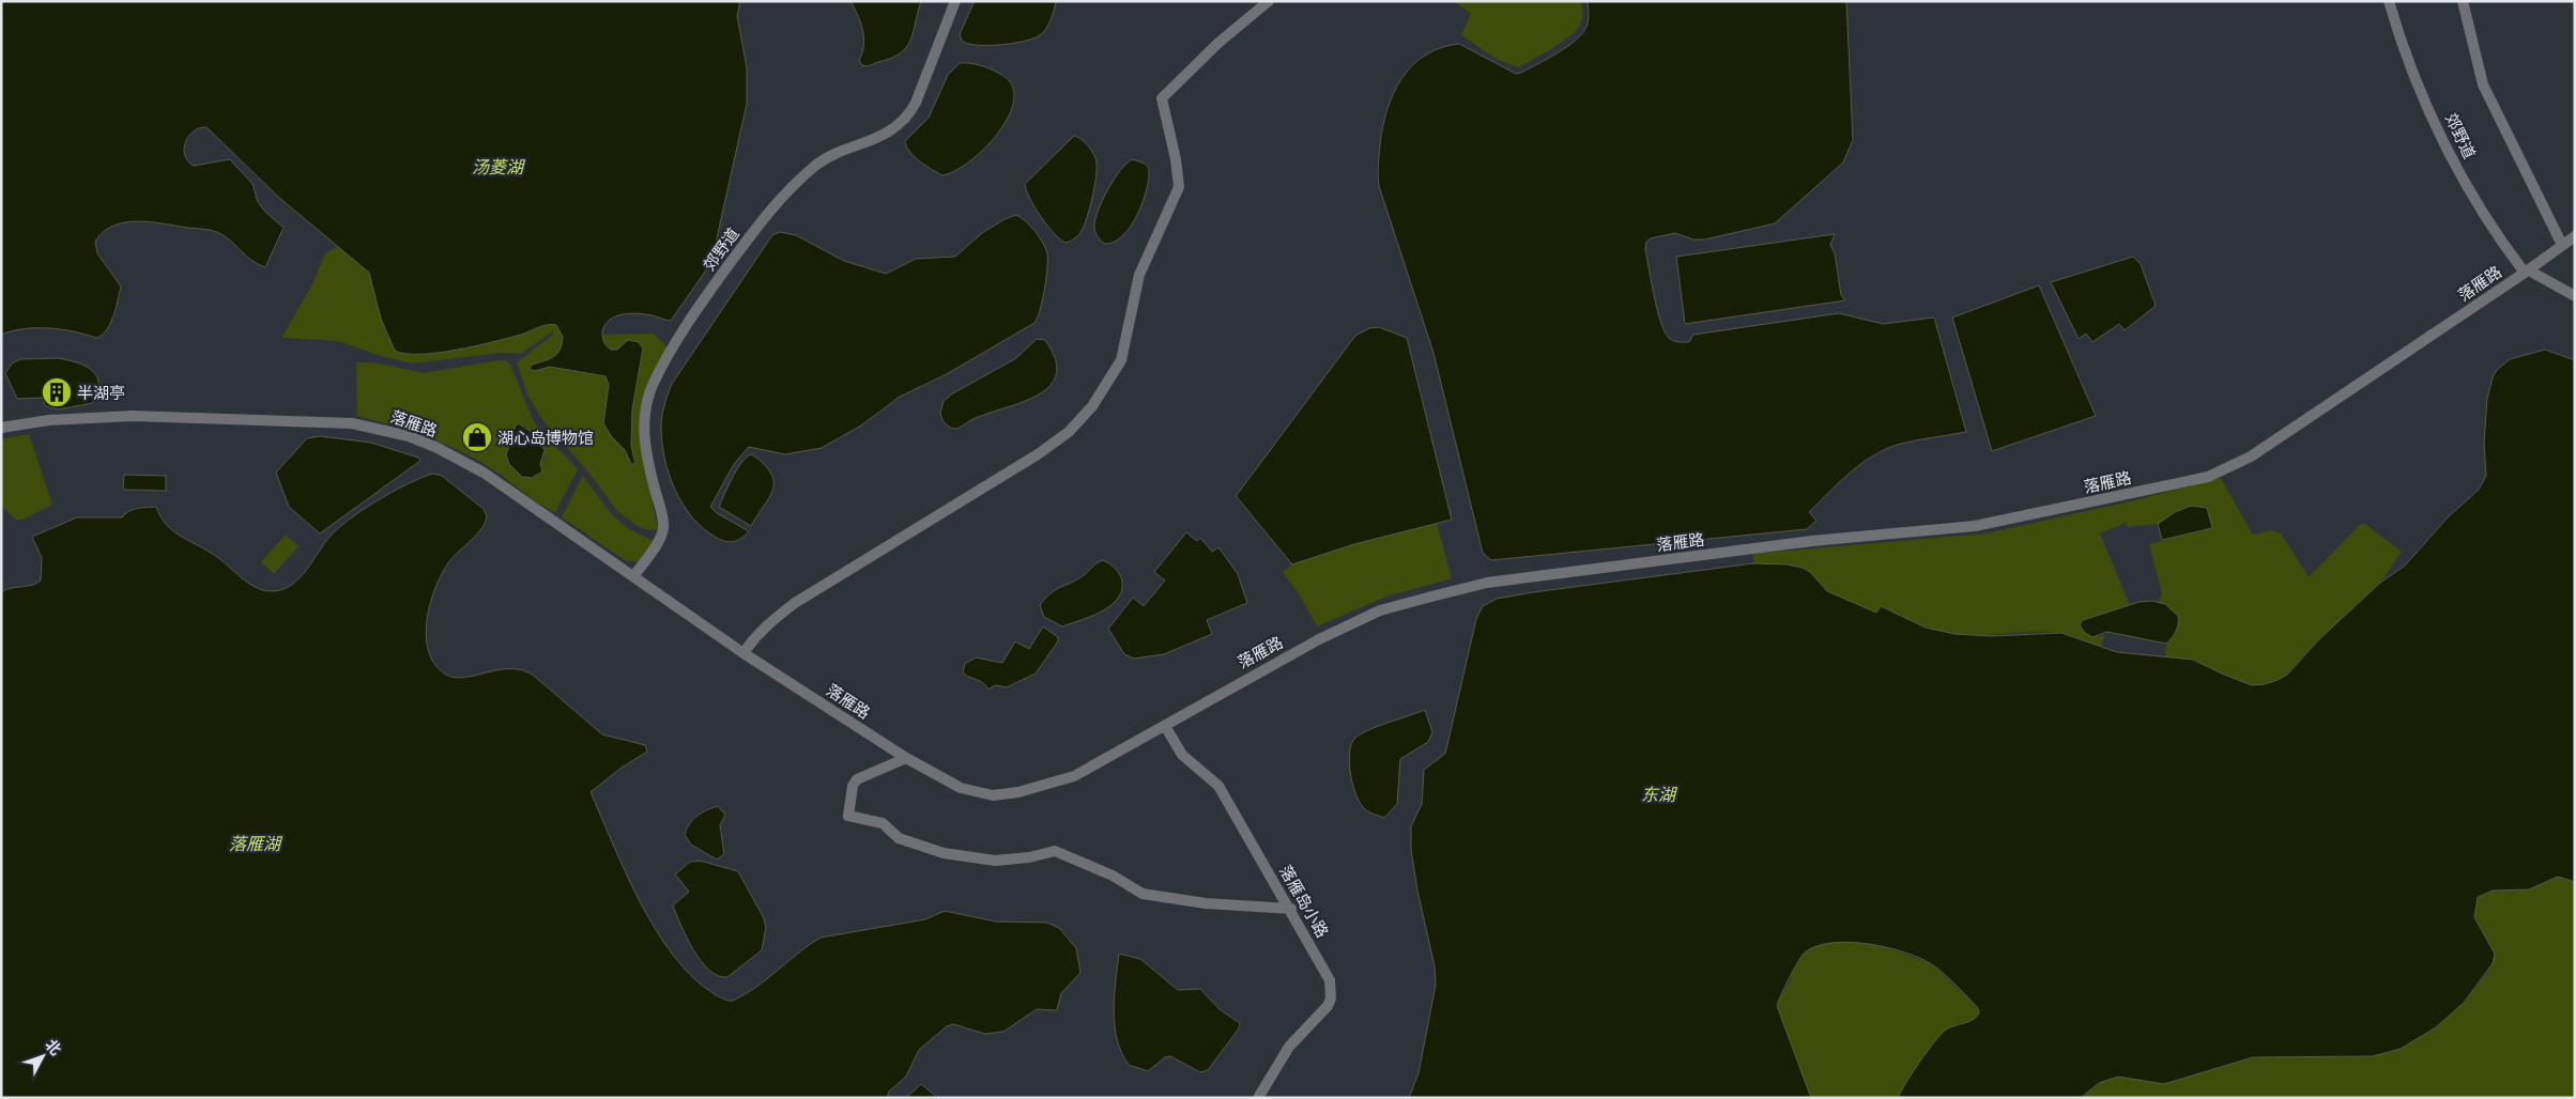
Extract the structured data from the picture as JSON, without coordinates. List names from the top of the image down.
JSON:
{
  "streets": {
    "street": ["郊野道", "落雁路", "落雁岛小路"]
  },
  "crossings": [
    ["郊野道", "落雁路"],
    ["落雁路", "落雁岛小路"]
  ],
  "water": ["汤菱湖", "东湖", "落雁湖"],
  "places": {
    "building": ["半湖亭"],
    "shop": ["湖心岛博物馆"]
  },
  "north": "top right"
}
